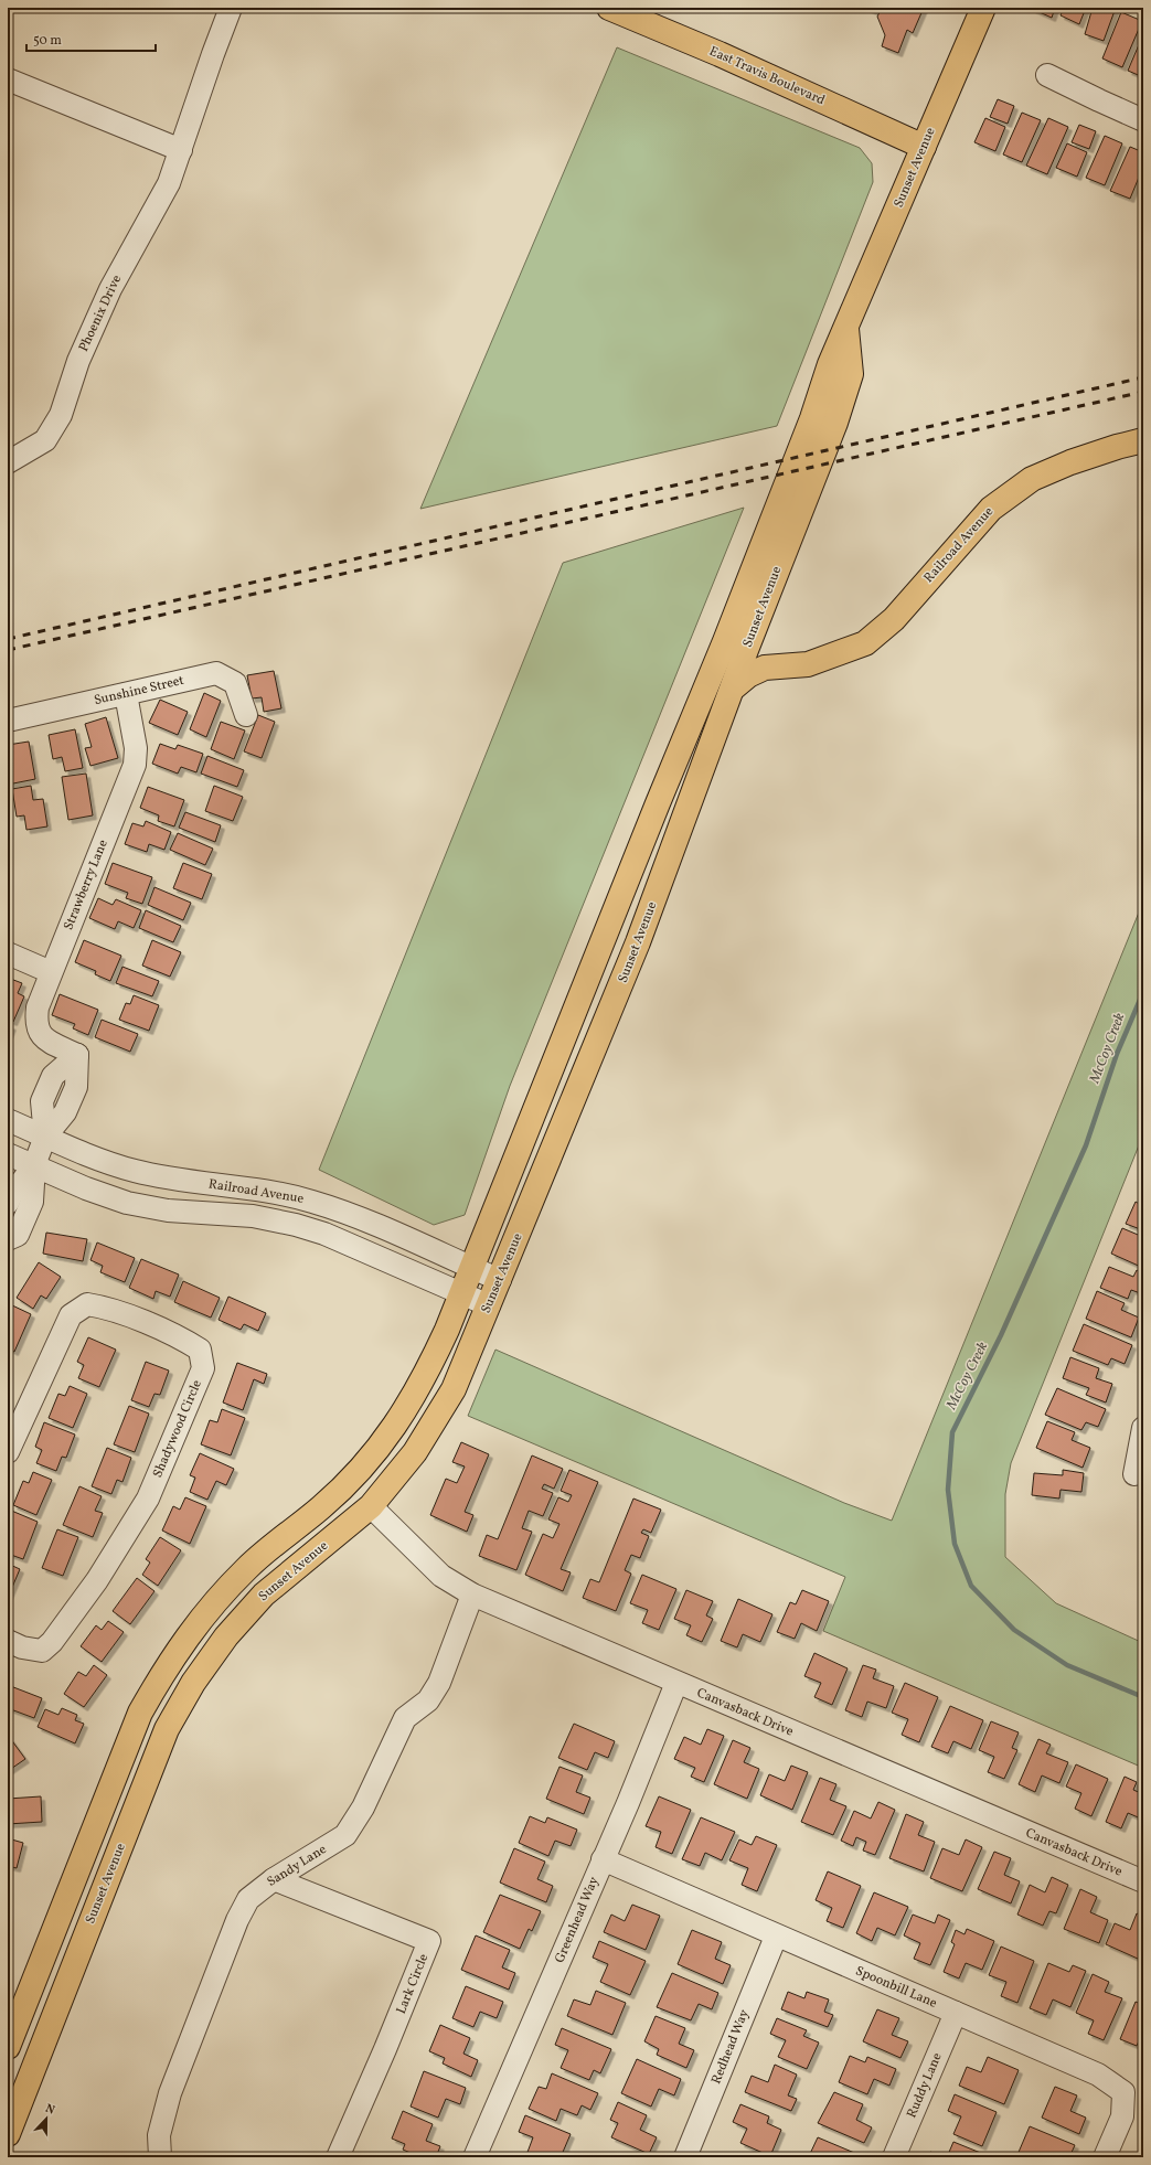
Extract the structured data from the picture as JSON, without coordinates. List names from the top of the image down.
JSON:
{
  "streets": {
    "main road": ["East Travis Boulevard", "Sunset Avenue", "Railroad Avenue"],
    "street": [
      "Phoenix Drive",
      "Sunshine Street",
      "Strawberry Lane",
      "Shadywood Circle",
      "Canvasback Drive",
      "Sandy Lane",
      "Greenhead Way",
      "Lark Circle",
      "Spoonbill Lane",
      "Redhead Way",
      "Ruddy Lane"
    ]
  },
  "crossings": [
    ["East Travis Boulevard", "Sunset Avenue"],
    ["Sunset Avenue", "Railroad Avenue"],
    ["Sunset Avenue", "Canvasback Drive"],
    ["Railroad Avenue", "Strawberry Lane"],
    ["Sunshine Street", "Strawberry Lane"],
    ["Canvasback Drive", "Sandy Lane"],
    ["Canvasback Drive", "Greenhead Way"],
    ["Sandy Lane", "Lark Circle"],
    ["Greenhead Way", "Spoonbill Lane"],
    ["Spoonbill Lane", "Redhead Way"],
    ["Spoonbill Lane", "Ruddy Lane"]
  ],
  "water": ["McCoy Creek"],
  "scale_bar": "50 m",
  "north": "top"
}
